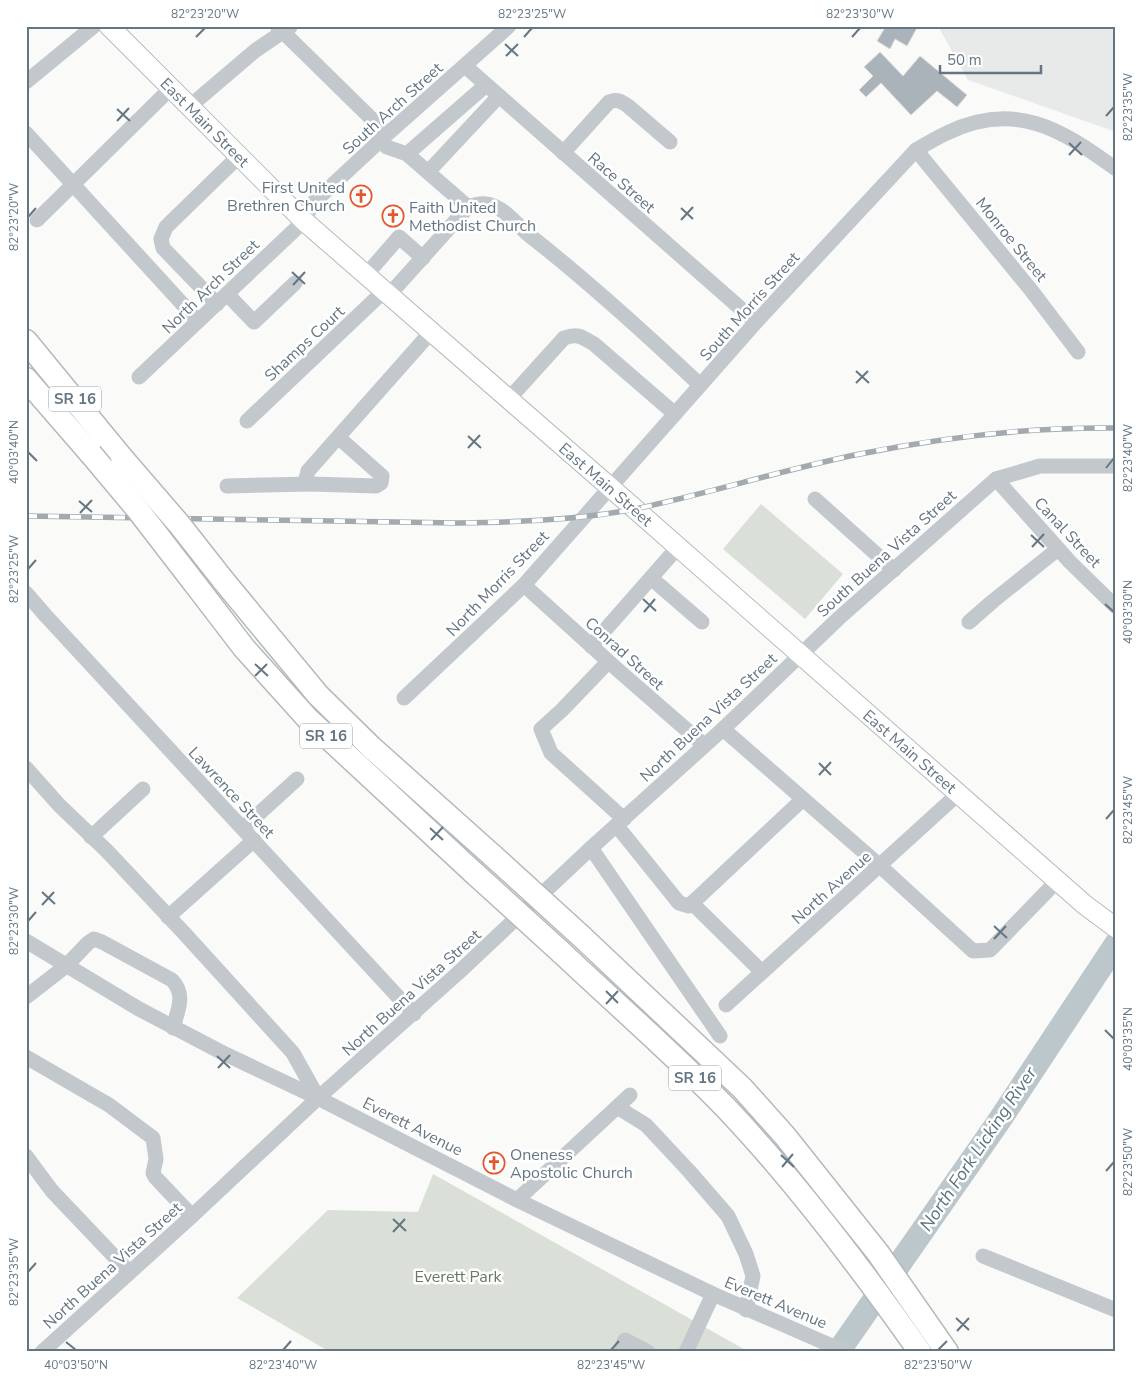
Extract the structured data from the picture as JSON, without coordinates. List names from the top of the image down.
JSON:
{
  "streets": {
    "highway": ["SR 16"],
    "main road": ["East Main Street"],
    "street": [
      "South Arch Street",
      "Race Street",
      "Monroe Street",
      "North Arch Street",
      "South Morris Street",
      "Shamps Court",
      "Canal Street",
      "South Buena Vista Street",
      "North Morris Street",
      "Conrad Street",
      "North Buena Vista Street",
      "Lawrence Street",
      "North Avenue",
      "Everett Avenue"
    ]
  },
  "crossings": [
    ["South Arch Street", "East Main Street"],
    ["South Arch Street", "Race Street"],
    ["South Arch Street", "North Arch Street"],
    ["East Main Street", "North Arch Street"],
    ["East Main Street", "South Morris Street"],
    ["East Main Street", "Shamps Court"],
    ["East Main Street", "South Buena Vista Street"],
    ["East Main Street", "North Morris Street"],
    ["East Main Street", "North Buena Vista Street"],
    ["East Main Street", "North Avenue"],
    ["Race Street", "South Morris Street"],
    ["Monroe Street", "South Morris Street"],
    ["South Morris Street", "North Morris Street"],
    ["Canal Street", "South Buena Vista Street"],
    ["South Buena Vista Street", "North Buena Vista Street"],
    ["North Morris Street", "Conrad Street"],
    ["Conrad Street", "North Buena Vista Street"],
    ["North Buena Vista Street", "Lawrence Street"],
    ["North Buena Vista Street", "Everett Avenue"]
  ],
  "water": ["North Fork Licking River"],
  "parks": ["Everett Park"],
  "places": {
    "church": ["First United Brethren Church", "Faith United Methodist Church", "Oneness Apostolic Church"]
  },
  "scale_bar": "50 m",
  "coordinates": [
    "82°23'20\"W",
    "82°23'25\"W",
    "82°23'30\"W",
    "82°23'35\"W",
    "40°03'40\"N",
    "82°23'40\"W",
    "40°03'30\"N",
    "82°23'45\"W",
    "40°03'35\"N",
    "82°23'50\"W",
    "40°03'50\"N"
  ]
}
